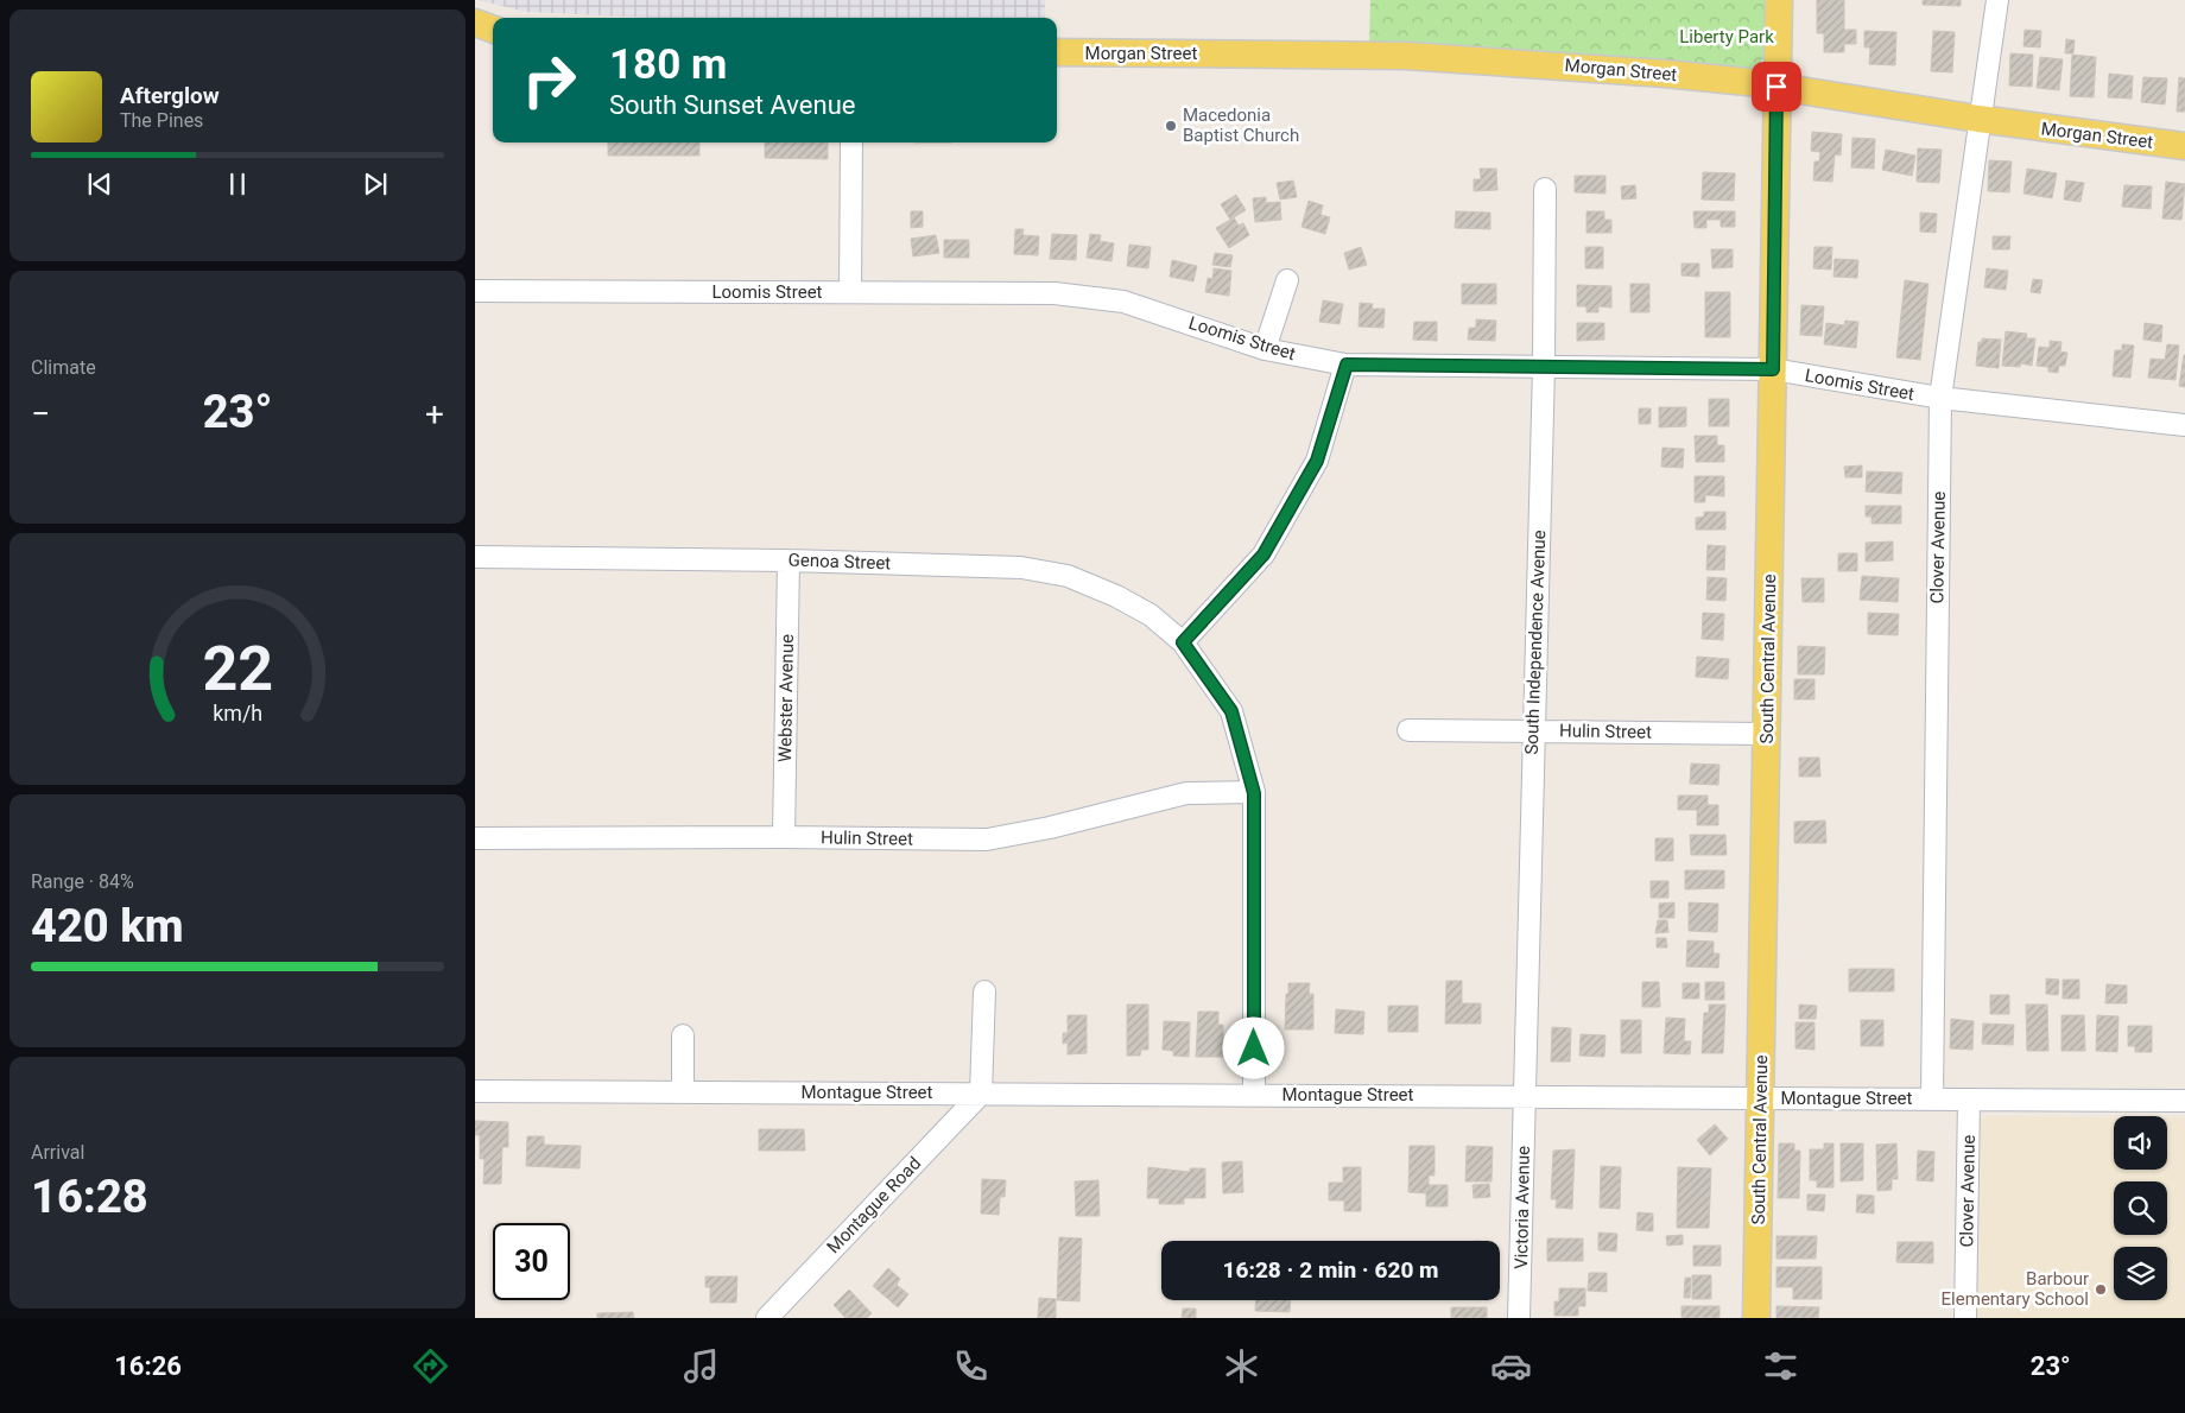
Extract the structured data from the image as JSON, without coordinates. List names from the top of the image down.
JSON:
{
  "streets": {
    "main road": ["Morgan Street", "South Central Avenue"],
    "street": [
      "Loomis Street",
      "Clover Avenue",
      "Genoa Street",
      "South Independence Avenue",
      "Webster Avenue",
      "Hulin Street",
      "Montague Street",
      "Montague Road",
      "Victoria Avenue"
    ]
  },
  "crossings": [
    ["Morgan Street", "Clover Avenue"],
    ["Morgan Street", "South Central Avenue"],
    ["Loomis Street", "Clover Avenue"],
    ["Loomis Street", "South Independence Avenue"],
    ["Loomis Street", "South Central Avenue"],
    ["Clover Avenue", "Montague Street"],
    ["Genoa Street", "Webster Avenue"],
    ["Genoa Street", "Hulin Street"],
    ["Genoa Street", "Montague Street"],
    ["South Independence Avenue", "Hulin Street"],
    ["South Independence Avenue", "Montague Street"],
    ["South Independence Avenue", "Victoria Avenue"],
    ["South Central Avenue", "Hulin Street"],
    ["South Central Avenue", "Montague Street"],
    ["Webster Avenue", "Hulin Street"],
    ["Montague Street", "Montague Road"],
    ["Montague Street", "Victoria Avenue"]
  ],
  "parks": ["Liberty Park"],
  "places": ["Macedonia Baptist Church", "Barbour Elementary School"],
  "page": {
    "turn": ["180 m", "South Sunset Avenue"],
    "song": ["Afterglow", "The Pines"],
    "tile": [
      "Climate",
      ["Range · 84%", "420 km"],
      ["Arrival", "16:28"]
    ],
    "heat": ["−", "23°", "+"],
    "limit": "30",
    "trip": "16:28 · 2 min · 620 m",
    "tabs": ["16:26", "23°"],
    "gauge": ["22", "km/h"]
  }
}
